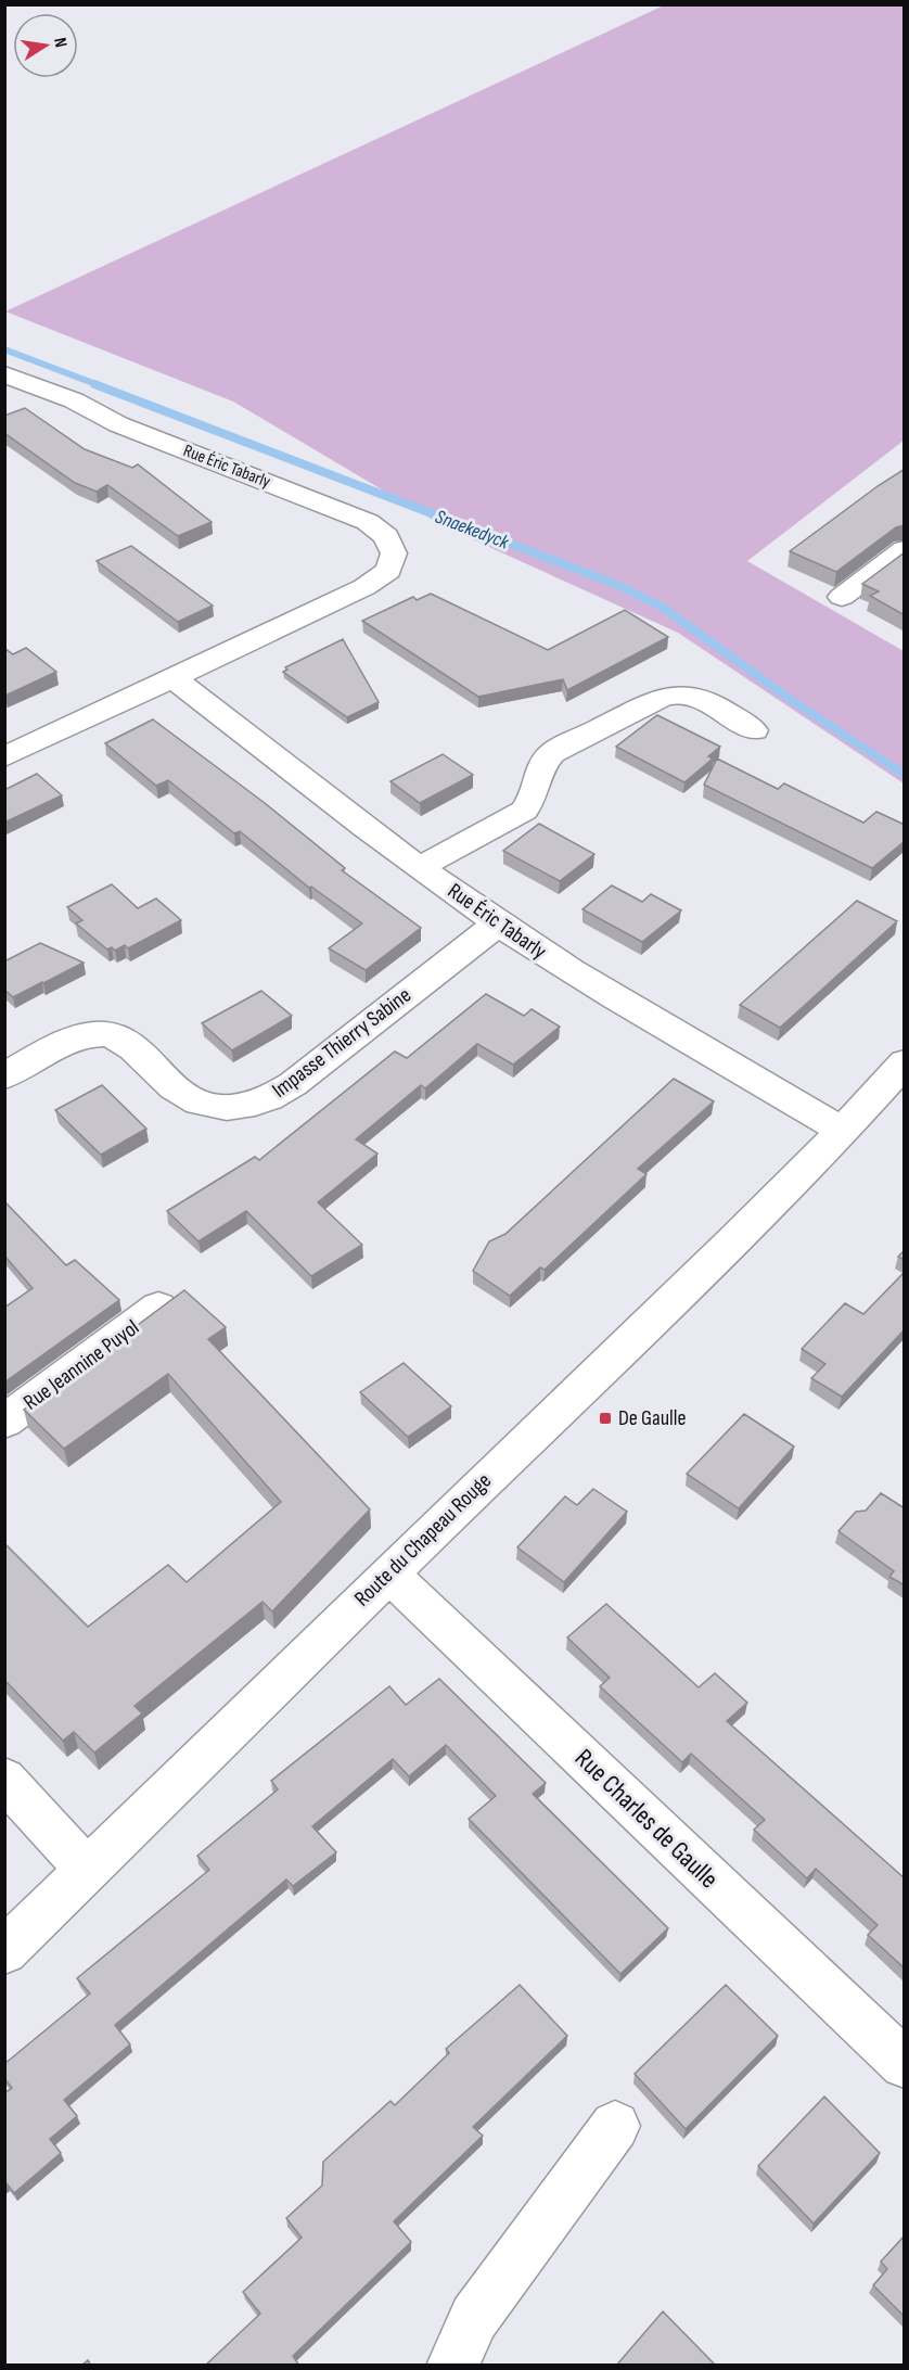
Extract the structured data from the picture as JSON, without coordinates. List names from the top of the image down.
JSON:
{
  "streets": {
    "street": [
      "Rue Éric Tabarly",
      "Impasse Thierry Sabine",
      "Rue Jeannine Puyol",
      "Route du Chapeau Rouge",
      "Rue Charles de Gaulle"
    ]
  },
  "crossings": [
    ["Rue Éric Tabarly", "Impasse Thierry Sabine"],
    ["Rue Éric Tabarly", "Route du Chapeau Rouge"],
    ["Route du Chapeau Rouge", "Rue Charles de Gaulle"]
  ],
  "water": ["Snaekedyck"],
  "places": {
    "transit": ["De Gaulle"]
  },
  "north": "right"
}
